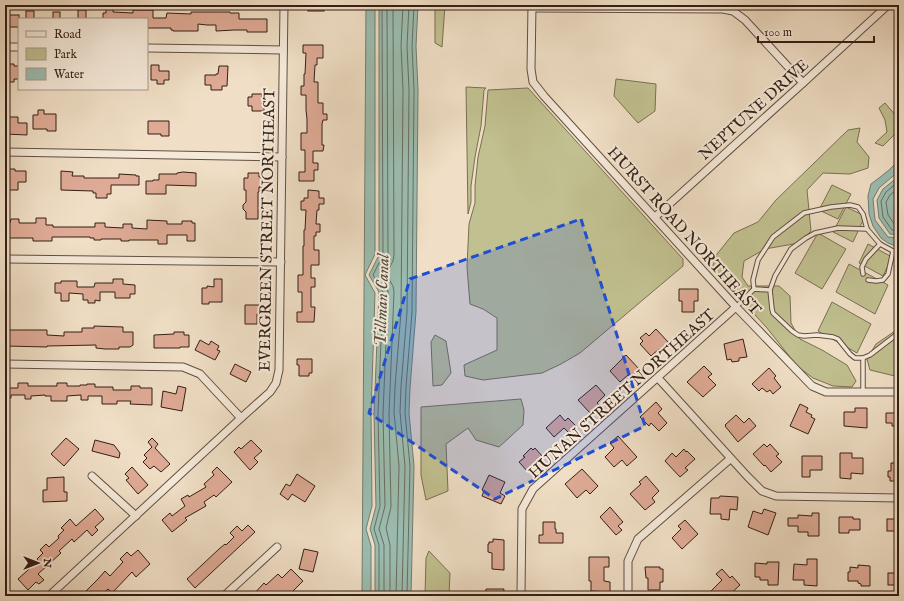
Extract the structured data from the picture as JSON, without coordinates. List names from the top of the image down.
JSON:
{
  "streets": {
    "street": [
      "NEPTUNE DRIVE",
      "EVERGREEN STREET NORTHEAST",
      "HURST ROAD NORTHEAST",
      "HUNAN STREET NORTHEAST"
    ]
  },
  "crossings": [
    ["NEPTUNE DRIVE", "HURST ROAD NORTHEAST"],
    ["HURST ROAD NORTHEAST", "HUNAN STREET NORTHEAST"]
  ],
  "water": ["Tillman Canal"],
  "legend": ["Road", "Park", "Water"],
  "scale_bar": "100 m",
  "north": "right"
}
